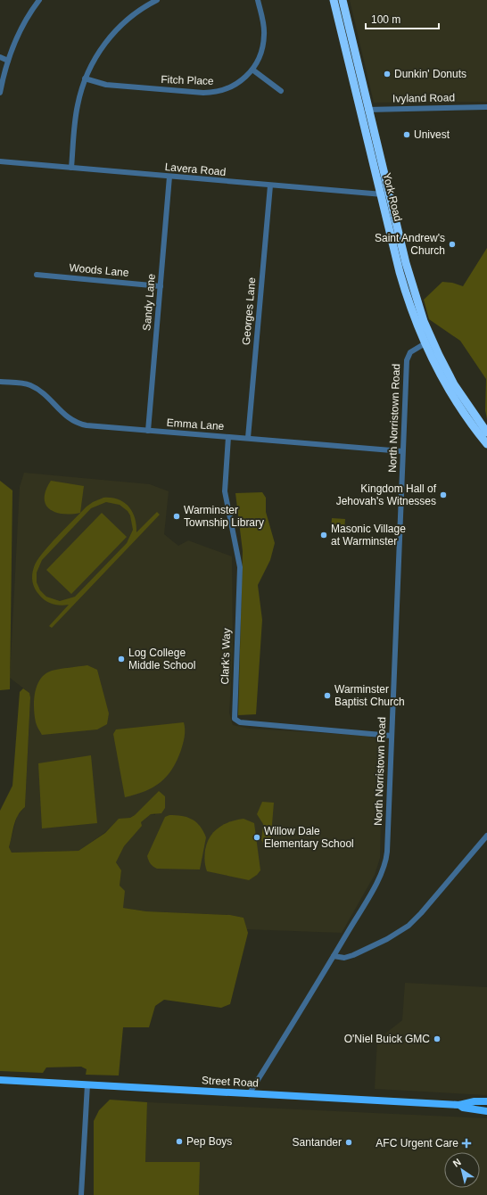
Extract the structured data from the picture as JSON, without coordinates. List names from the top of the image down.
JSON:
{
  "streets": {
    "highway": ["York Road"],
    "main road": ["Street Road"],
    "street": [
      "Fitch Place",
      "Ivyland Road",
      "Lavera Road",
      "Woods Lane",
      "Sandy Lane",
      "Georges Lane",
      "North Norristown Road",
      "Emma Lane",
      "Clark's Way"
    ]
  },
  "crossings": [
    ["Ivyland Road", "York Road"],
    ["Lavera Road", "York Road"],
    ["Lavera Road", "Sandy Lane"],
    ["Lavera Road", "Georges Lane"],
    ["York Road", "North Norristown Road"],
    ["Woods Lane", "Sandy Lane"],
    ["Sandy Lane", "Emma Lane"],
    ["Georges Lane", "Emma Lane"],
    ["North Norristown Road", "Emma Lane"],
    ["North Norristown Road", "Clark's Way"],
    ["North Norristown Road", "Street Road"],
    ["Emma Lane", "Clark's Way"]
  ],
  "places": {
    "other": [
      "Dunkin' Donuts",
      "Univest",
      "Saint Andrew's Church",
      "Kingdom Hall of Jehovah's Witnesses",
      "Warminster Township Library",
      "Masonic Village at Warminster",
      "Log College Middle School",
      "Warminster Baptist Church",
      "Willow Dale Elementary School",
      "O'Niel Buick GMC",
      "Pep Boys",
      "Santander"
    ],
    "health": ["AFC Urgent Care"]
  },
  "scale_bar": "100 m",
  "north": "top left"
}
